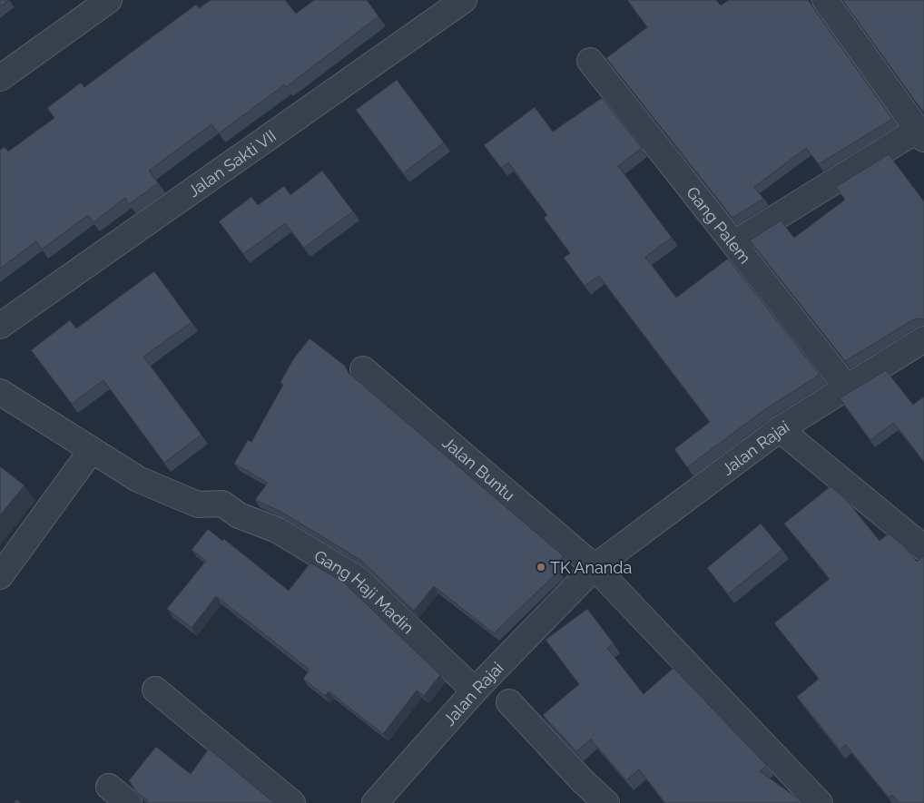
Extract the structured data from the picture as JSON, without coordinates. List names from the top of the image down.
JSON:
{
  "streets": {
    "street": [
      "Jalan Sakti VII",
      "Gang Palem",
      "Jalan Rajai",
      "Jalan Buntu",
      "Gang Haji Madin"
    ]
  },
  "crossings": [
    ["Gang Palem", "Jalan Rajai"],
    ["Jalan Rajai", "Jalan Buntu"],
    ["Jalan Rajai", "Gang Haji Madin"]
  ],
  "places": ["TK Ananda"]
}
